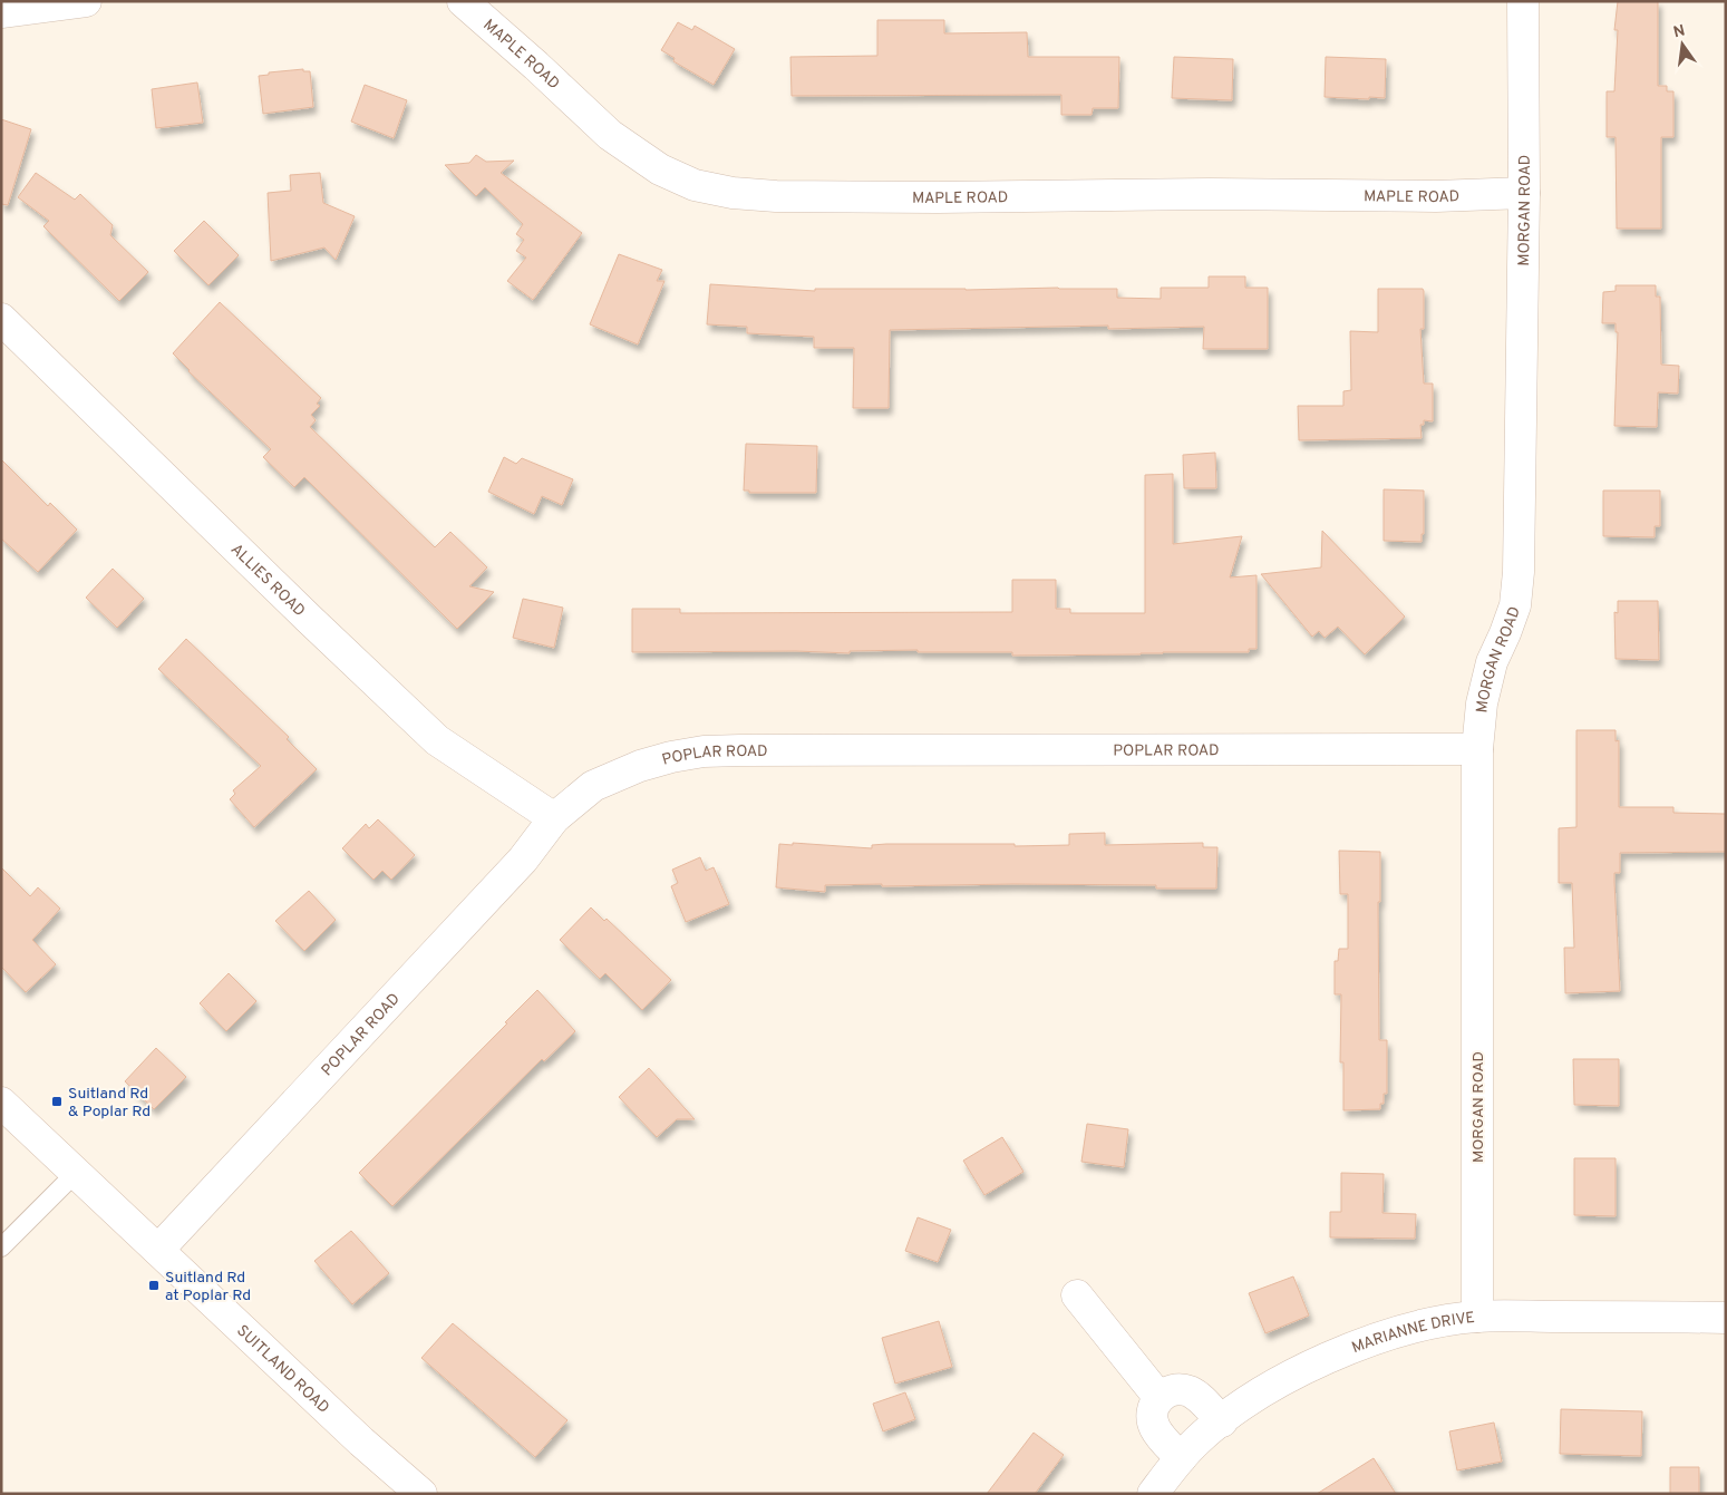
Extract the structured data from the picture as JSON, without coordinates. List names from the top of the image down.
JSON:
{
  "streets": {
    "street": [
      "MAPLE ROAD",
      "MORGAN ROAD",
      "ALLIES ROAD",
      "POPLAR ROAD",
      "MARIANNE DRIVE",
      "SUITLAND ROAD"
    ]
  },
  "crossings": [
    ["MAPLE ROAD", "MORGAN ROAD"],
    ["MORGAN ROAD", "POPLAR ROAD"],
    ["MORGAN ROAD", "MARIANNE DRIVE"],
    ["ALLIES ROAD", "POPLAR ROAD"],
    ["POPLAR ROAD", "SUITLAND ROAD"]
  ],
  "places": {
    "transit": ["Suitland Rd & Poplar Rd", "Suitland Rd at Poplar Rd"]
  },
  "north": "top"
}
